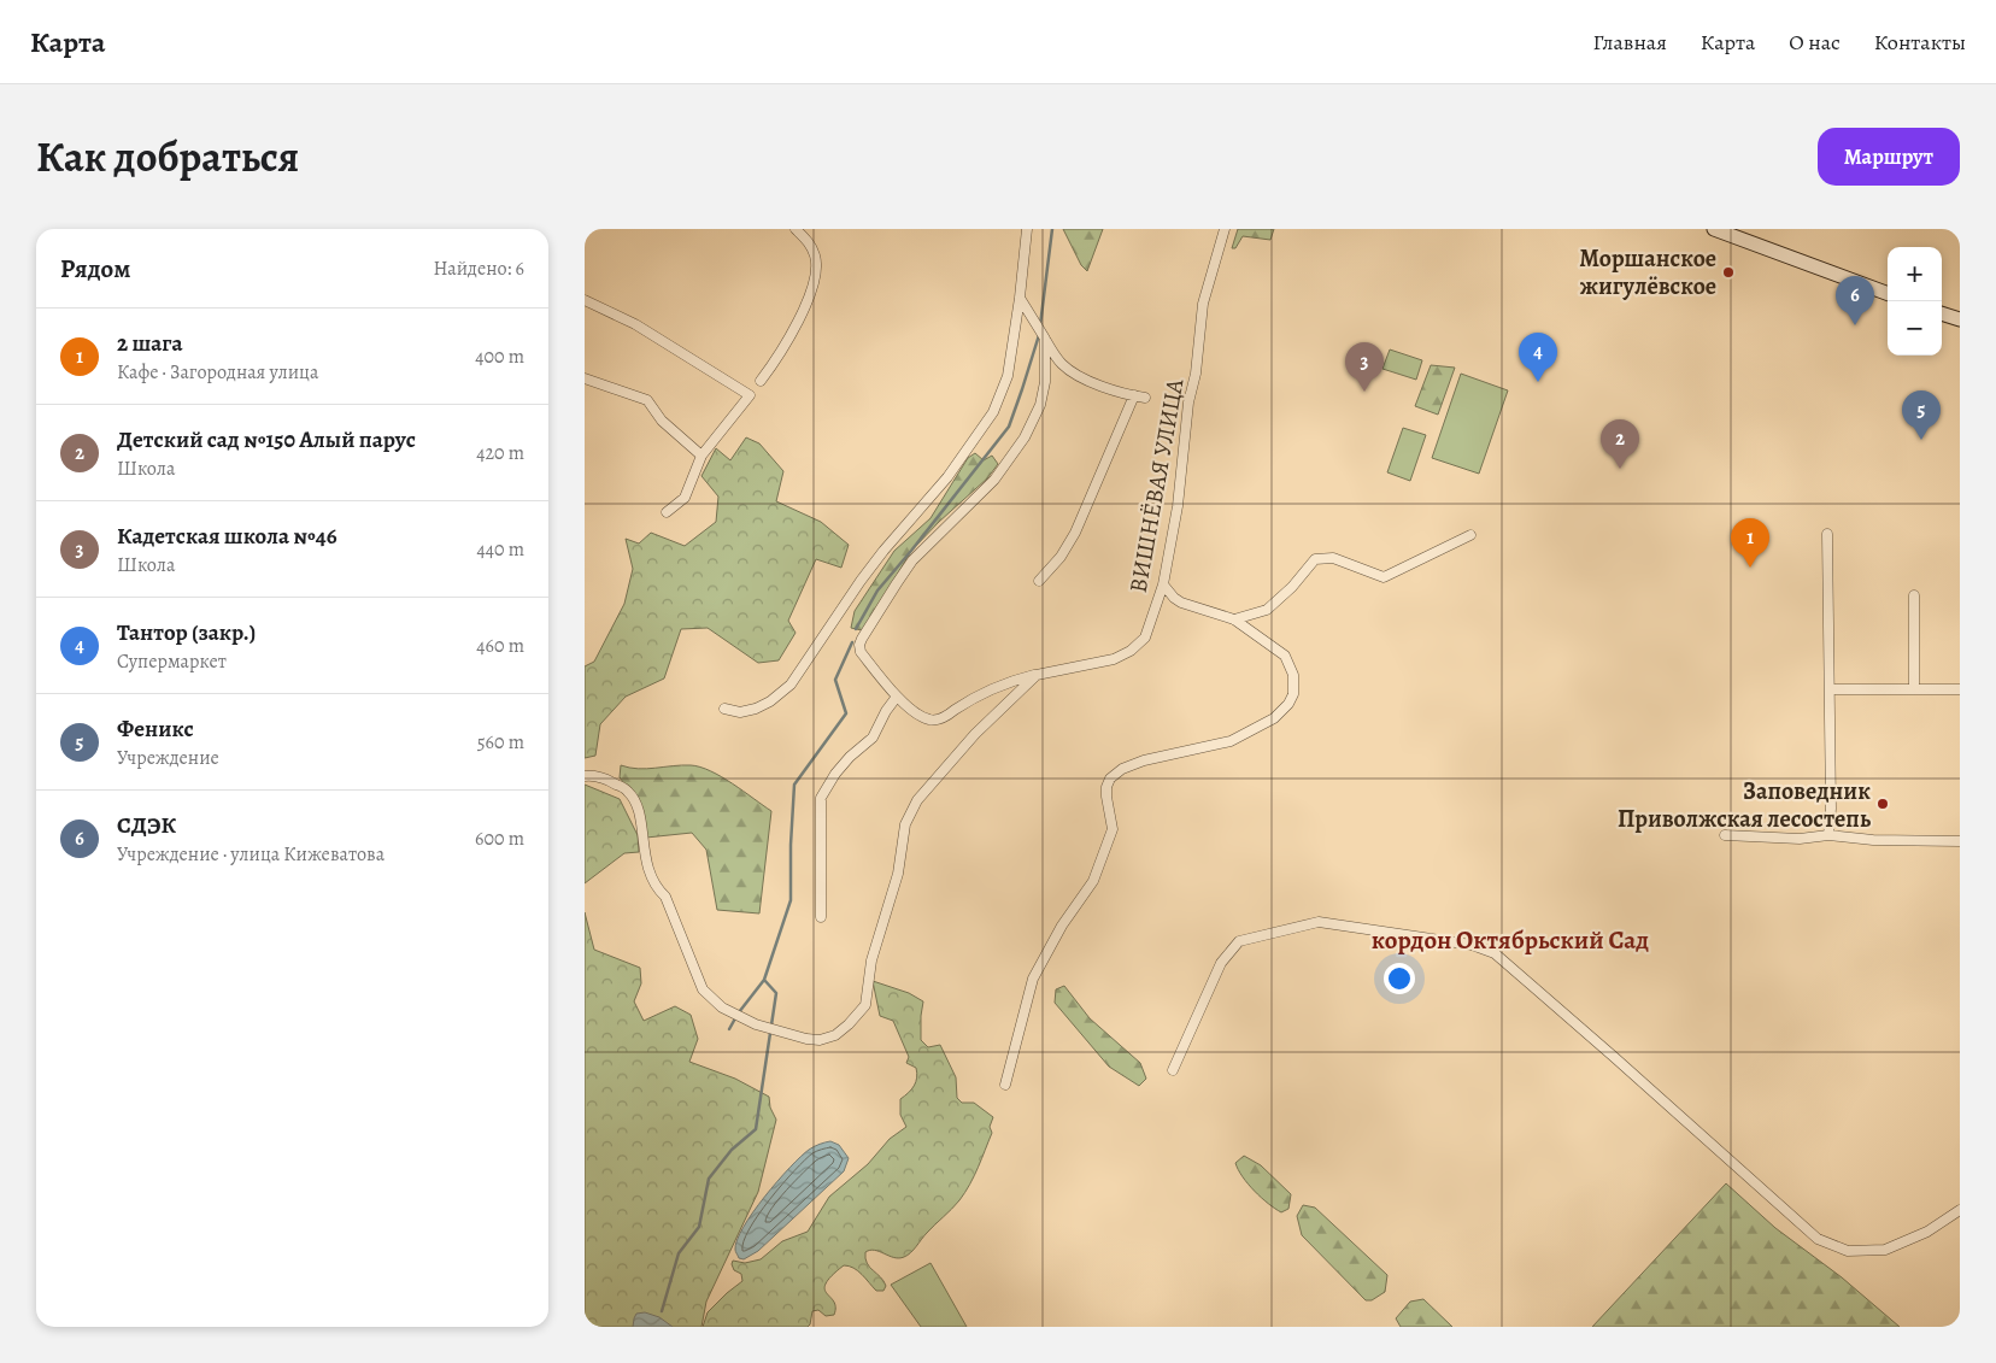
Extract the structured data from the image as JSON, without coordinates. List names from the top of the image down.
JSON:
{
  "streets": {
    "street": ["ВИШНЁВАЯ УЛИЦА"]
  },
  "districts": ["кордон Октябрьский Сад"],
  "places": ["Моршанское жигулёвское", "Заповедник Приволжская лесостепь"],
  "page": {
    "header": "Карта",
    "nav": [
      "Главная",
      "Карта",
      "О нас",
      "Контакты"
    ],
    "title": "Как добраться",
    "buttons": "Маршрут",
    "heading": ["Рядом", "Найдено: 6"],
    "map_buttons": ["+", "−"],
    "pins": [
      "6",
      "4",
      "3",
      "5",
      "2",
      "1"
    ],
    "list": [
      {
        "mark": "1",
        "name": "2 шага",
        "note": "Кафе · Загородная улица",
        "value": "400 m"
      },
      {
        "mark": "2",
        "name": "Детский сад №150 Алый парус",
        "note": "Школа",
        "value": "420 m"
      },
      {
        "mark": "3",
        "name": "Кадетская школа №46",
        "note": "Школа",
        "value": "440 m"
      },
      {
        "mark": "4",
        "name": "Тантор (закр.)",
        "note": "Супермаркет",
        "value": "460 m"
      },
      {
        "mark": "5",
        "name": "Феникс",
        "note": "Учреждение",
        "value": "560 m"
      },
      {
        "mark": "6",
        "name": "СДЭК",
        "note": "Учреждение · улица Кижеватова",
        "value": "600 m"
      }
    ]
  }
}
